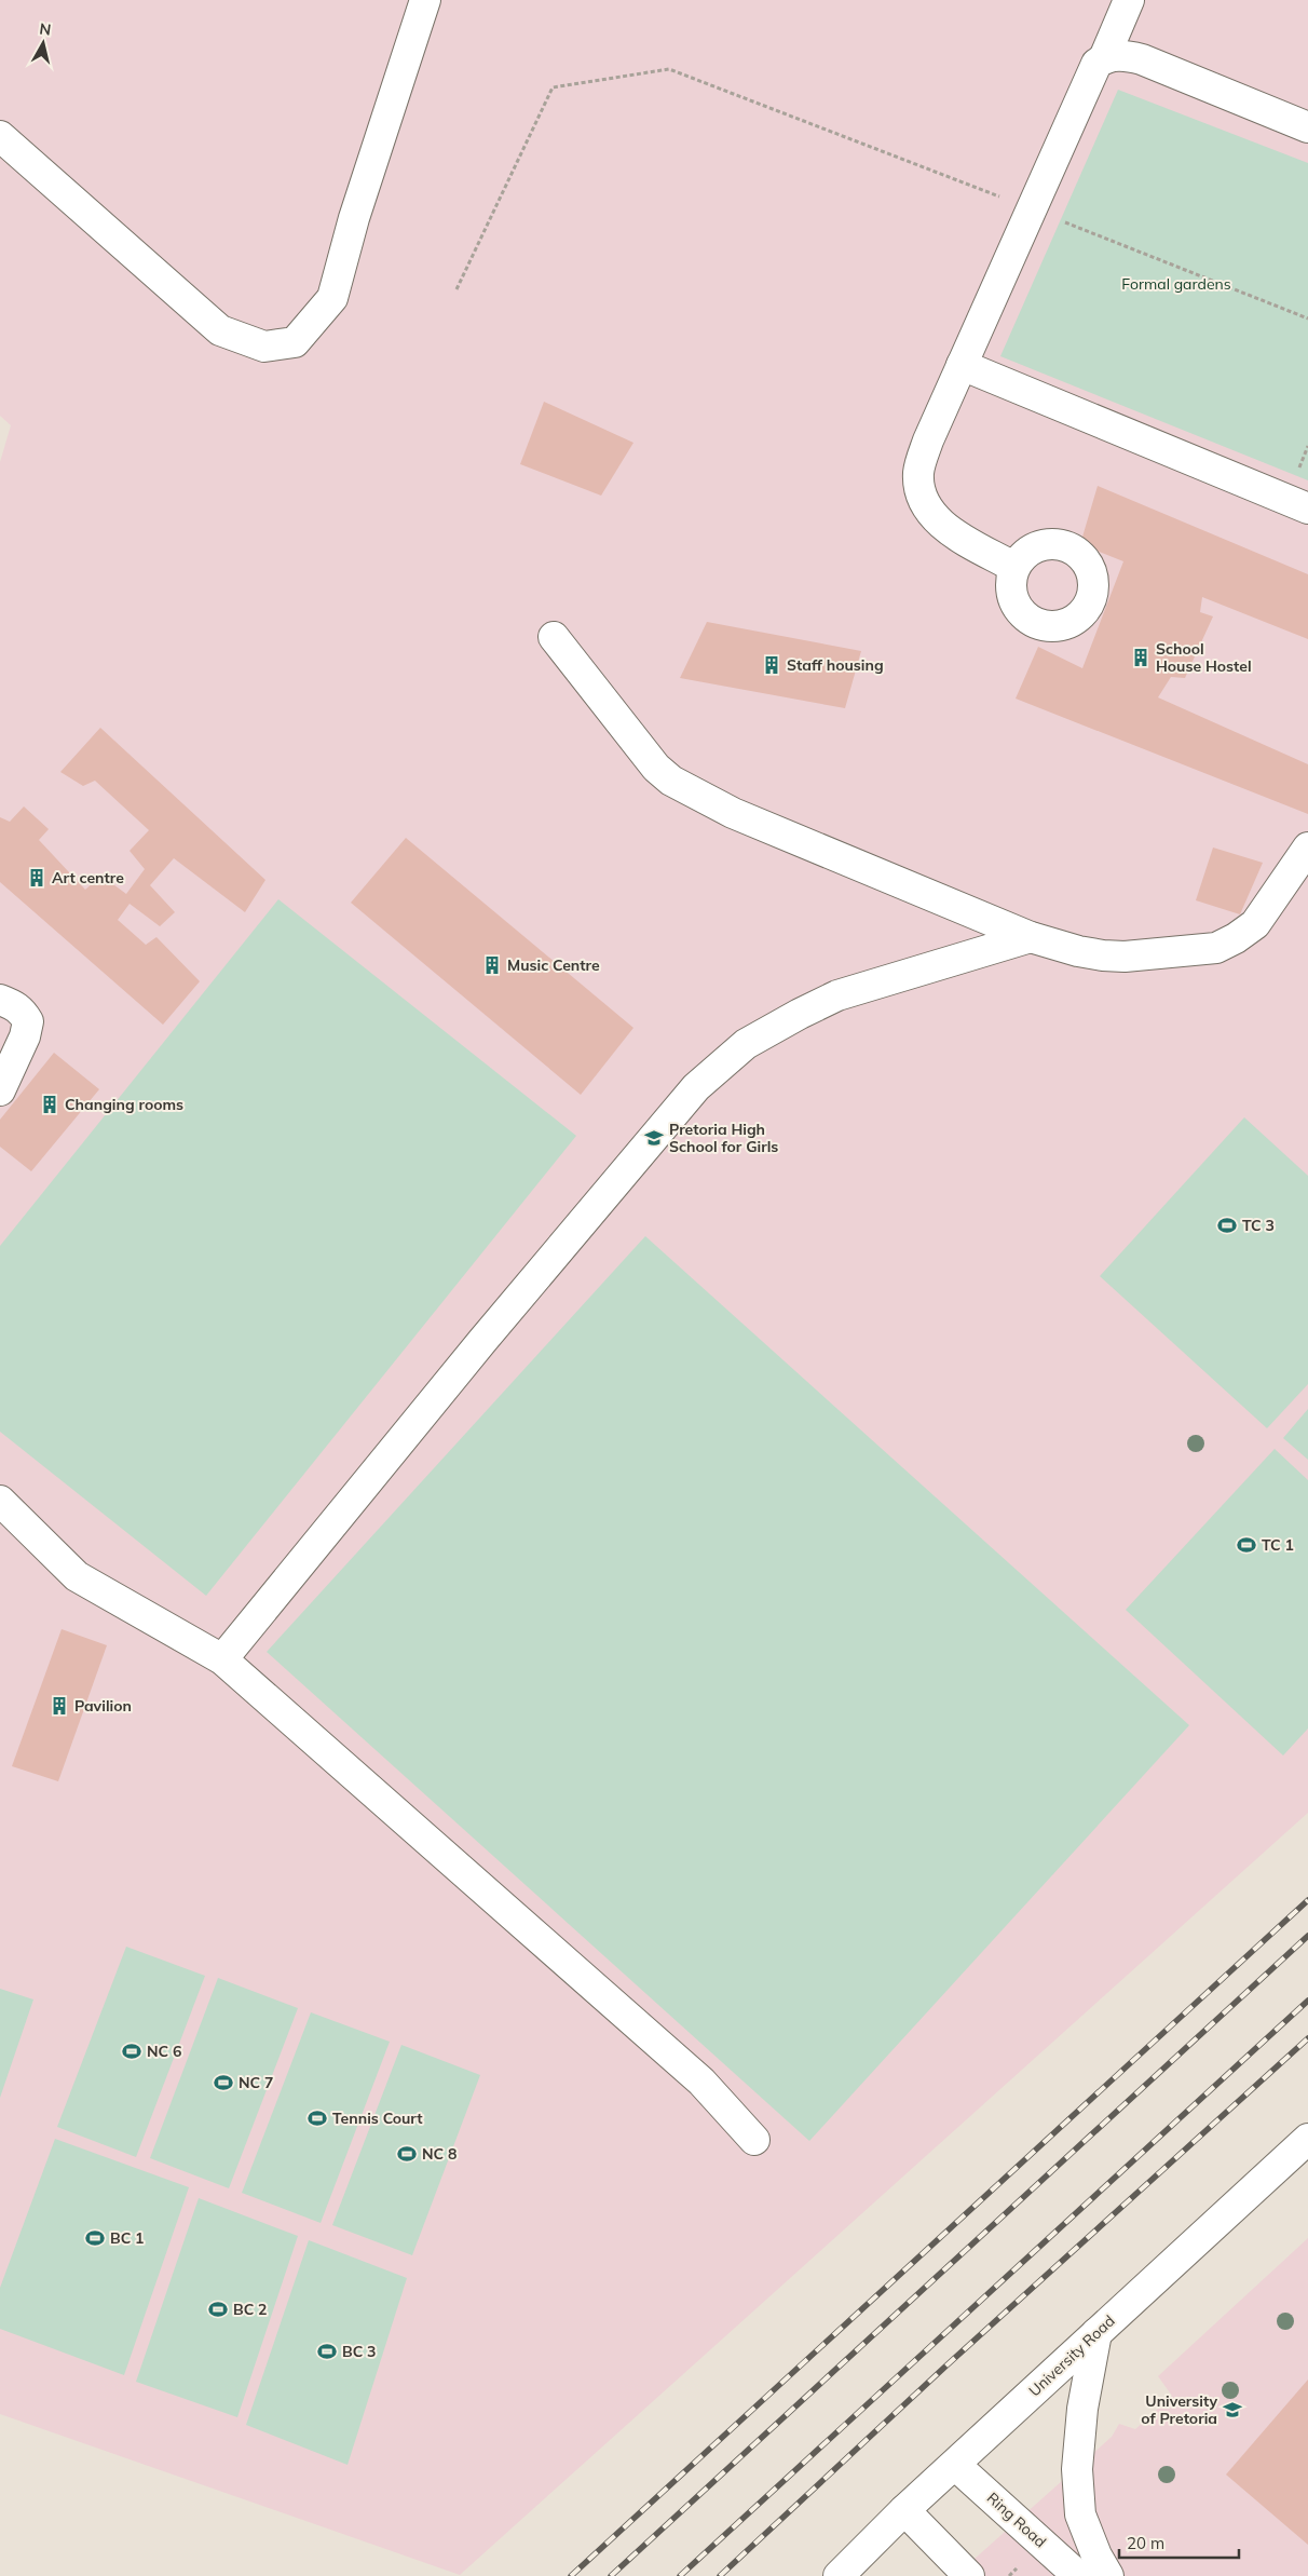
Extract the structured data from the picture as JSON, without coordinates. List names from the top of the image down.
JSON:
{
  "streets": {
    "street": ["University Road", "Ring Road"]
  },
  "crossings": [
    ["University Road", "Ring Road"]
  ],
  "parks": ["Formal gardens"],
  "places": {
    "building": [
      "School House Hostel",
      "Staff housing",
      "Art centre",
      "Music Centre",
      "Changing rooms",
      "Pavilion"
    ],
    "school or university": ["Pretoria High School for Girls", "University of Pretoria"],
    "sports": [
      "TC 3",
      "TC 1",
      "NC 6",
      "NC 7",
      "Tennis Court",
      "NC 8",
      "BC 1",
      "BC 2",
      "BC 3"
    ]
  },
  "scale_bar": "20 m",
  "north": "top"
}
